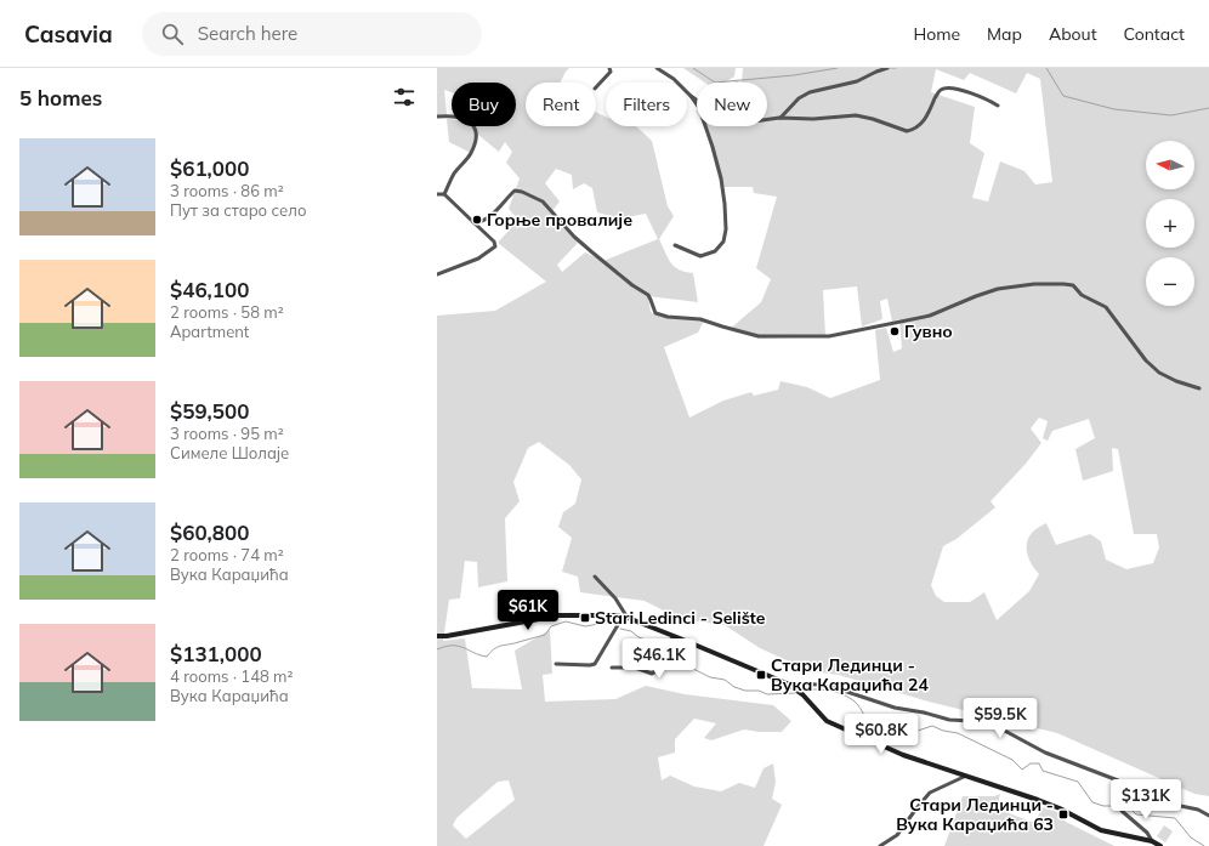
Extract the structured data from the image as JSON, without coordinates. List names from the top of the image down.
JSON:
{
  "places": {
    "other": ["Горње провалије", "Гувно"],
    "transit": ["Stari Ledinci - Selište", "Стари Лединци - Вука Караџића 24", "Стари Лединци - Вука Караџића 63"]
  },
  "north": "left",
  "page": {
    "header": "Casavia",
    "search": "Search here",
    "nav": [
      "Home",
      "Map",
      "About",
      "Contact"
    ],
    "heading": "5 homes",
    "chip": [
      "Buy",
      "Rent",
      "Filters",
      "New"
    ],
    "list": [
      {
        "name": "$61,000",
        "note": "3 rooms · 86 m² · Пут за старо село"
      },
      {
        "name": "$46,100",
        "note": "2 rooms · 58 m² · Apartment"
      },
      {
        "name": "$59,500",
        "note": "3 rooms · 95 m² · Симеле Шолаје"
      },
      {
        "name": "$60,800",
        "note": "2 rooms · 74 m² · Вука Караџића"
      },
      {
        "name": "$131,000",
        "note": "4 rooms · 148 m² · Вука Караџића"
      }
    ],
    "map_buttons": ["+", "−"],
    "price": [
      "$61K",
      "$46.1K",
      "$59.5K",
      "$60.8K",
      "$131K"
    ]
  }
}
